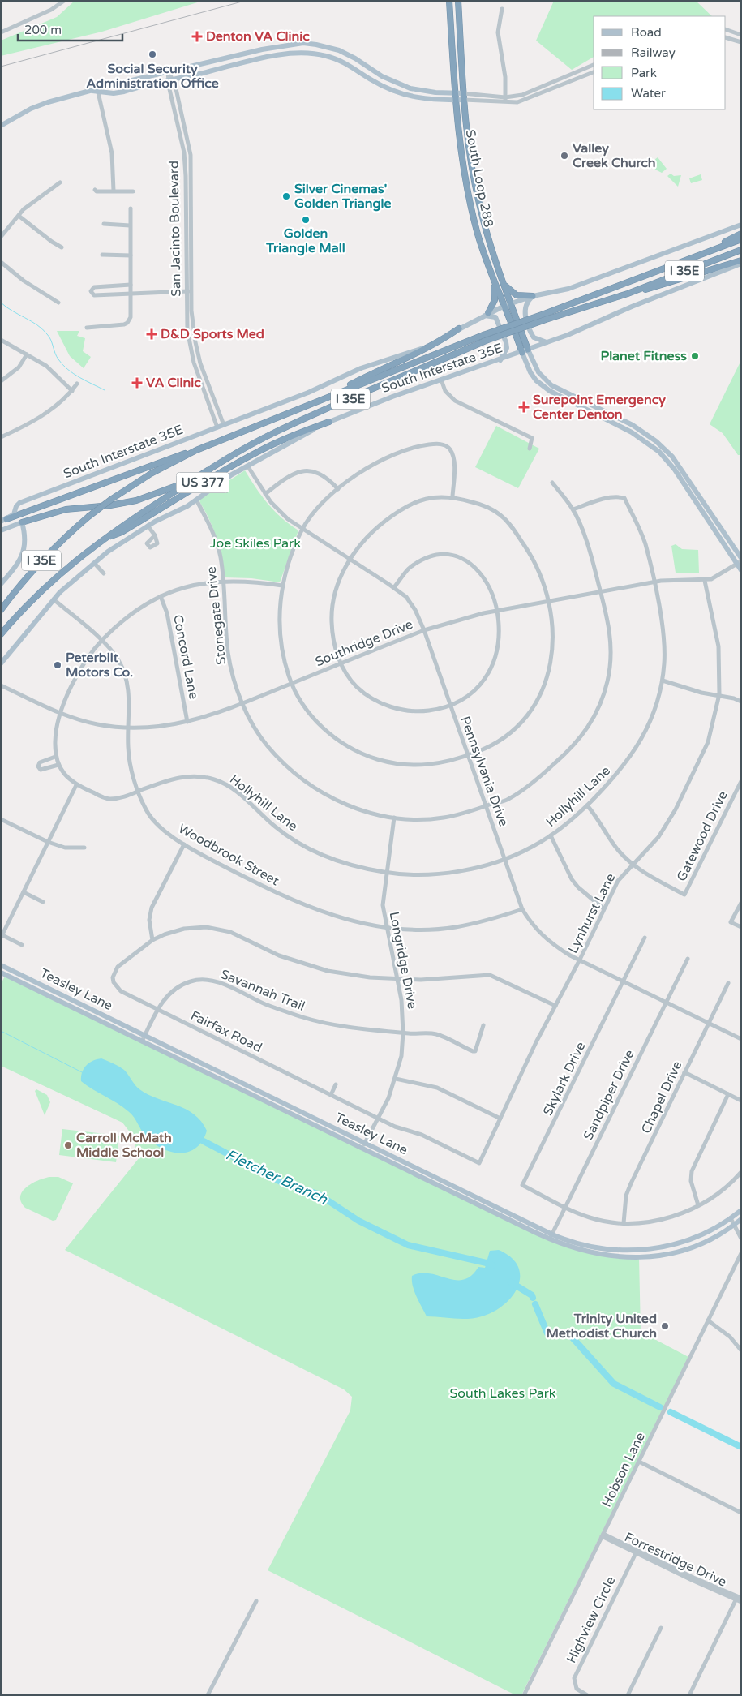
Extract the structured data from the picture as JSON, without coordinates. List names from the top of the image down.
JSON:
{
  "streets": {
    "highway": ["South Loop 288", "I 35E", "US 377"],
    "main road": ["South Interstate 35E", "Teasley Lane"],
    "street": [
      "San Jacinto Boulevard",
      "Stonegate Drive",
      "Southridge Drive",
      "Concord Lane",
      "Pennsylvania Drive",
      "Hollyhill Lane",
      "Gatewood Drive",
      "Woodbrook Street",
      "Lynhurst Lane",
      "Longridge Drive",
      "Savannah Trail",
      "Fairfax Road",
      "Skylark Drive",
      "Sandpiper Drive",
      "Chapel Drive",
      "Hobson Lane",
      "Forrestridge Drive",
      "Highview Circle"
    ]
  },
  "crossings": [
    ["South Loop 288", "South Interstate 35E"],
    ["San Jacinto Boulevard", "South Interstate 35E"],
    ["I 35E", "US 377"],
    ["South Interstate 35E", "US 377"],
    ["South Interstate 35E", "Stonegate Drive"],
    ["South Interstate 35E", "Pennsylvania Drive"],
    ["South Interstate 35E", "Woodbrook Street"],
    ["Stonegate Drive", "Southridge Drive"],
    ["Stonegate Drive", "Pennsylvania Drive"],
    ["Stonegate Drive", "Hollyhill Lane"],
    ["Stonegate Drive", "Longridge Drive"],
    ["Southridge Drive", "Concord Lane"],
    ["Southridge Drive", "Pennsylvania Drive"],
    ["Southridge Drive", "Hollyhill Lane"],
    ["Southridge Drive", "Woodbrook Street"],
    ["Southridge Drive", "Lynhurst Lane"],
    ["Concord Lane", "Hollyhill Lane"],
    ["Pennsylvania Drive", "Hollyhill Lane"],
    ["Pennsylvania Drive", "Woodbrook Street"],
    ["Pennsylvania Drive", "Lynhurst Lane"],
    ["Pennsylvania Drive", "Skylark Drive"],
    ["Pennsylvania Drive", "Sandpiper Drive"],
    ["Pennsylvania Drive", "Chapel Drive"],
    ["Hollyhill Lane", "Woodbrook Street"],
    ["Hollyhill Lane", "Longridge Drive"],
    ["Gatewood Drive", "Lynhurst Lane"],
    ["Woodbrook Street", "Longridge Drive"],
    ["Lynhurst Lane", "Fairfax Road"],
    ["Longridge Drive", "Teasley Lane"],
    ["Longridge Drive", "Savannah Trail"],
    ["Longridge Drive", "Fairfax Road"],
    ["Teasley Lane", "Savannah Trail"],
    ["Teasley Lane", "Sandpiper Drive"],
    ["Savannah Trail", "Fairfax Road"],
    ["Skylark Drive", "Sandpiper Drive"],
    ["Hobson Lane", "Forrestridge Drive"],
    ["Forrestridge Drive", "Highview Circle"]
  ],
  "water": ["Fletcher Branch"],
  "parks": ["Joe Skiles Park", "South Lakes Park"],
  "places": {
    "health": [
      "Denton VA Clinic",
      "D&D Sports Med",
      "VA Clinic",
      "Surepoint Emergency Center Denton"
    ],
    "other": [
      "Social Security Administration Office",
      "Valley Creek Church",
      "Silver Cinemas' Golden Triangle",
      "Golden Triangle Mall",
      "Planet Fitness",
      "Peterbilt Motors Co.",
      "Carroll McMath Middle School",
      "Trinity United Methodist Church"
    ]
  },
  "legend": [
    "Road",
    "Railway",
    "Park",
    "Water"
  ],
  "scale_bar": "200 m"
}
